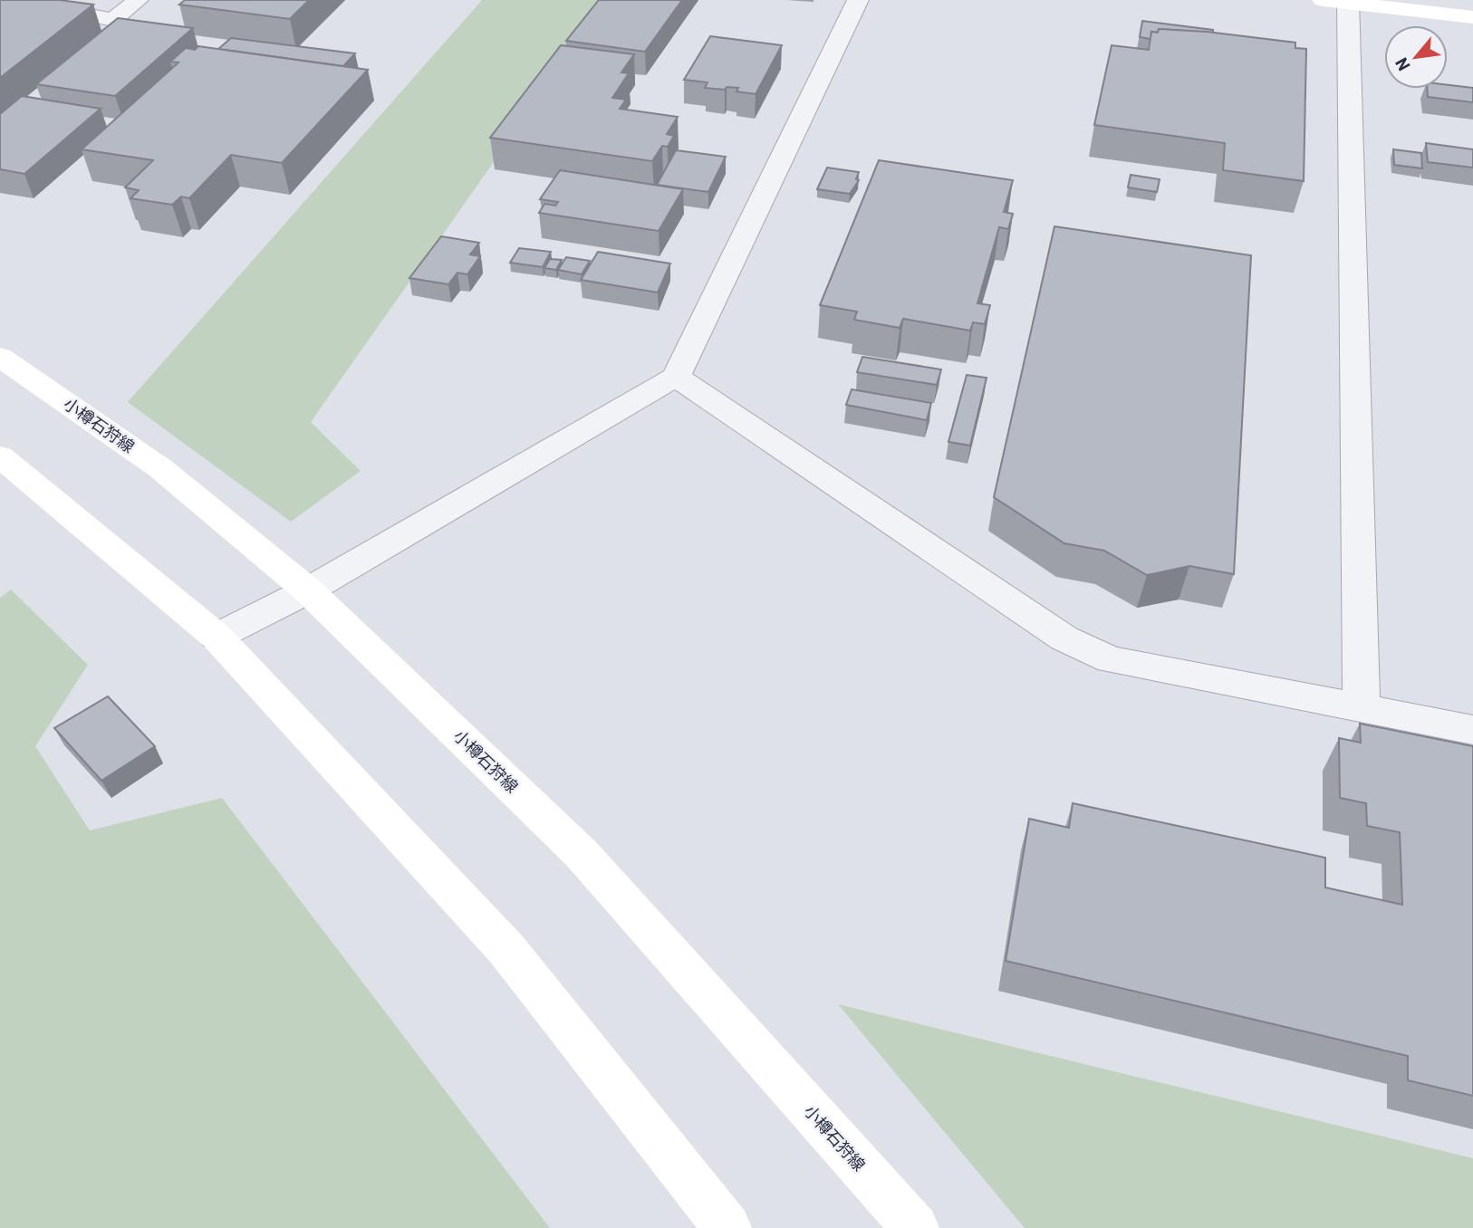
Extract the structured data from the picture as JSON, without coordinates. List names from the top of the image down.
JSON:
{
  "streets": {
    "main road": ["小樽石狩線"]
  },
  "north": "bottom left"
}
